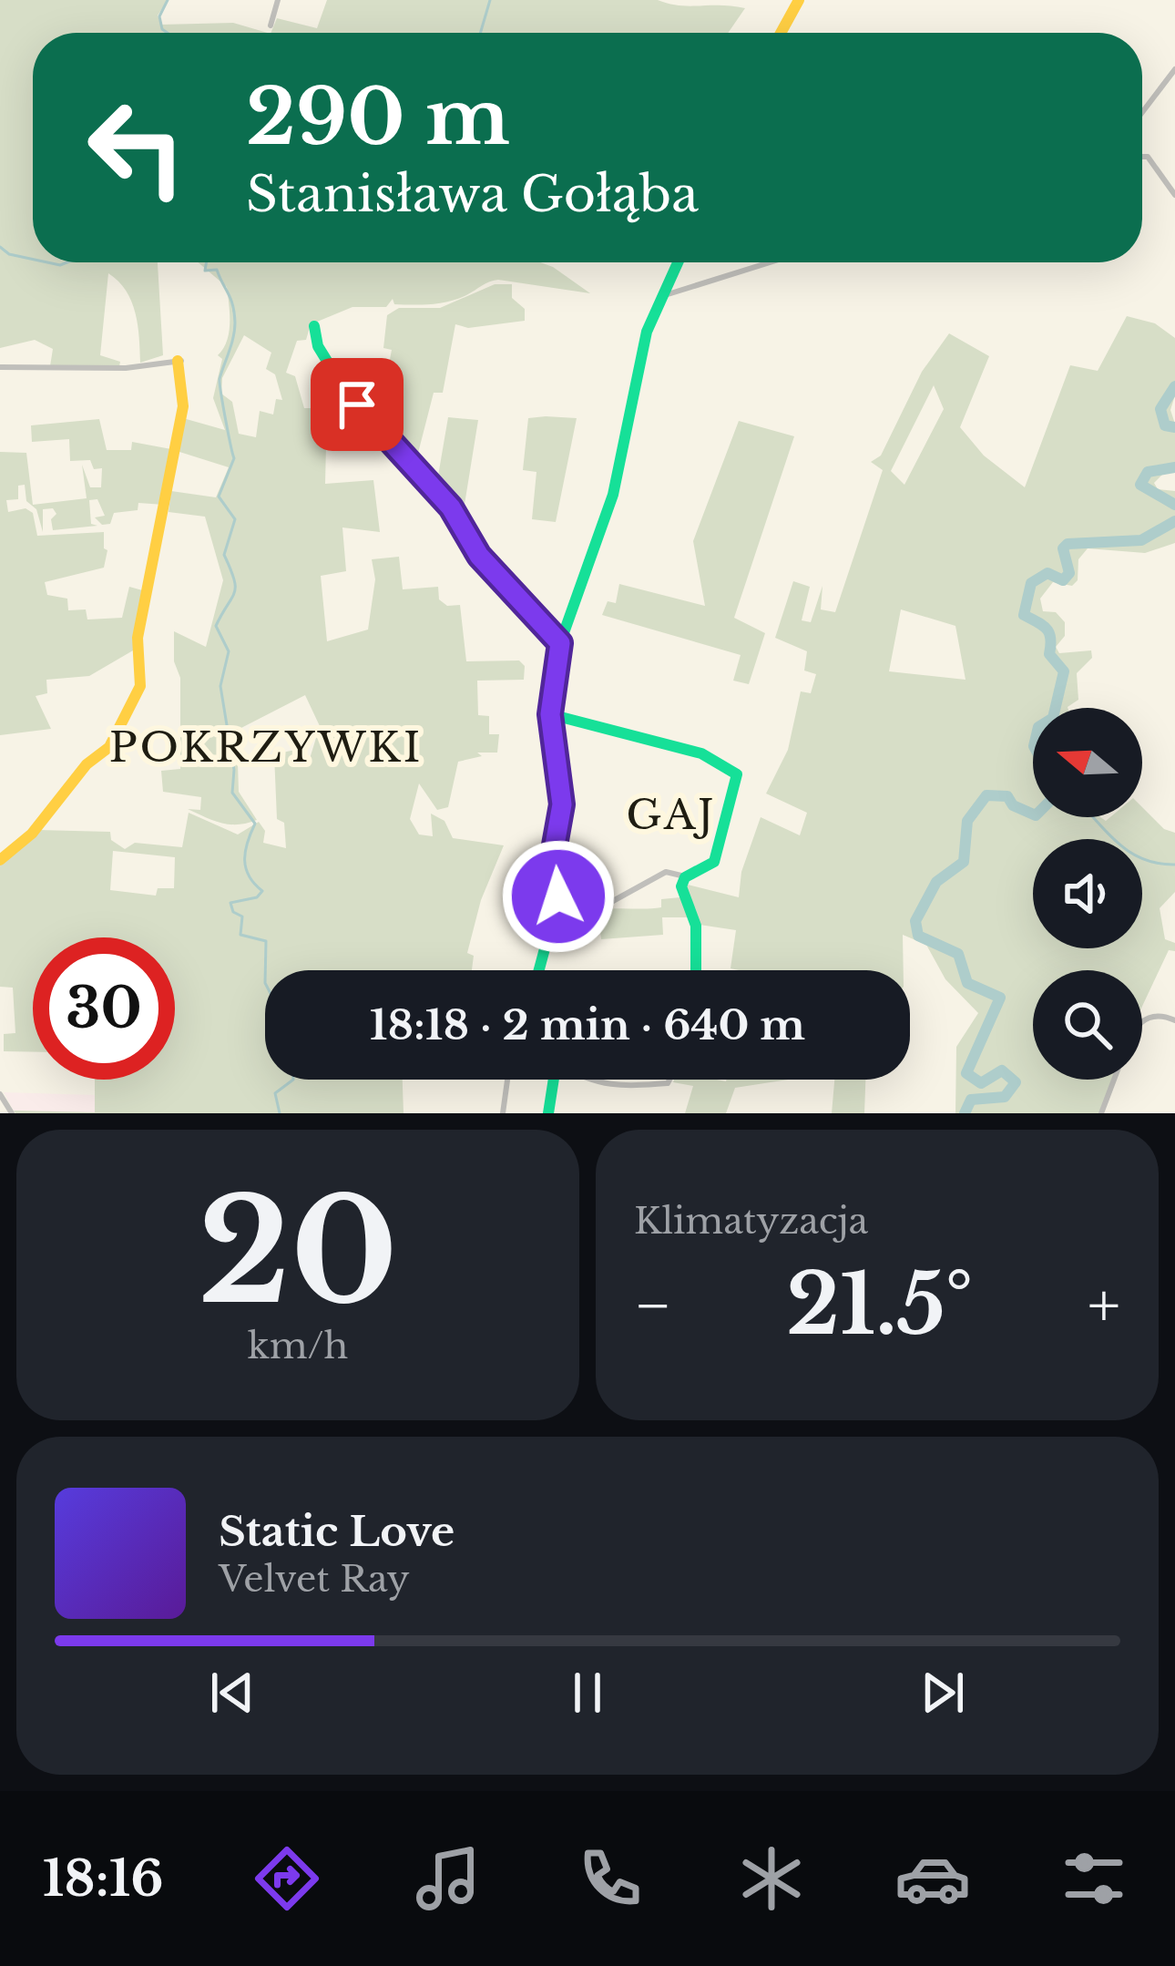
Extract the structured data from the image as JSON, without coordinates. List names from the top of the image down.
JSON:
{
  "districts": ["POKRZYWKI", "GAJ"],
  "north": "left",
  "page": {
    "turn": ["290 m", "Stanisława Gołąba"],
    "limit": "30",
    "trip": "18:18 · 2 min · 640 m",
    "tile": [
      ["20", "km/h"],
      "Klimatyzacja"
    ],
    "heat": ["−", "21.5°", "+"],
    "song": ["Static Love", "Velvet Ray"],
    "tabs": "18:16"
  }
}
